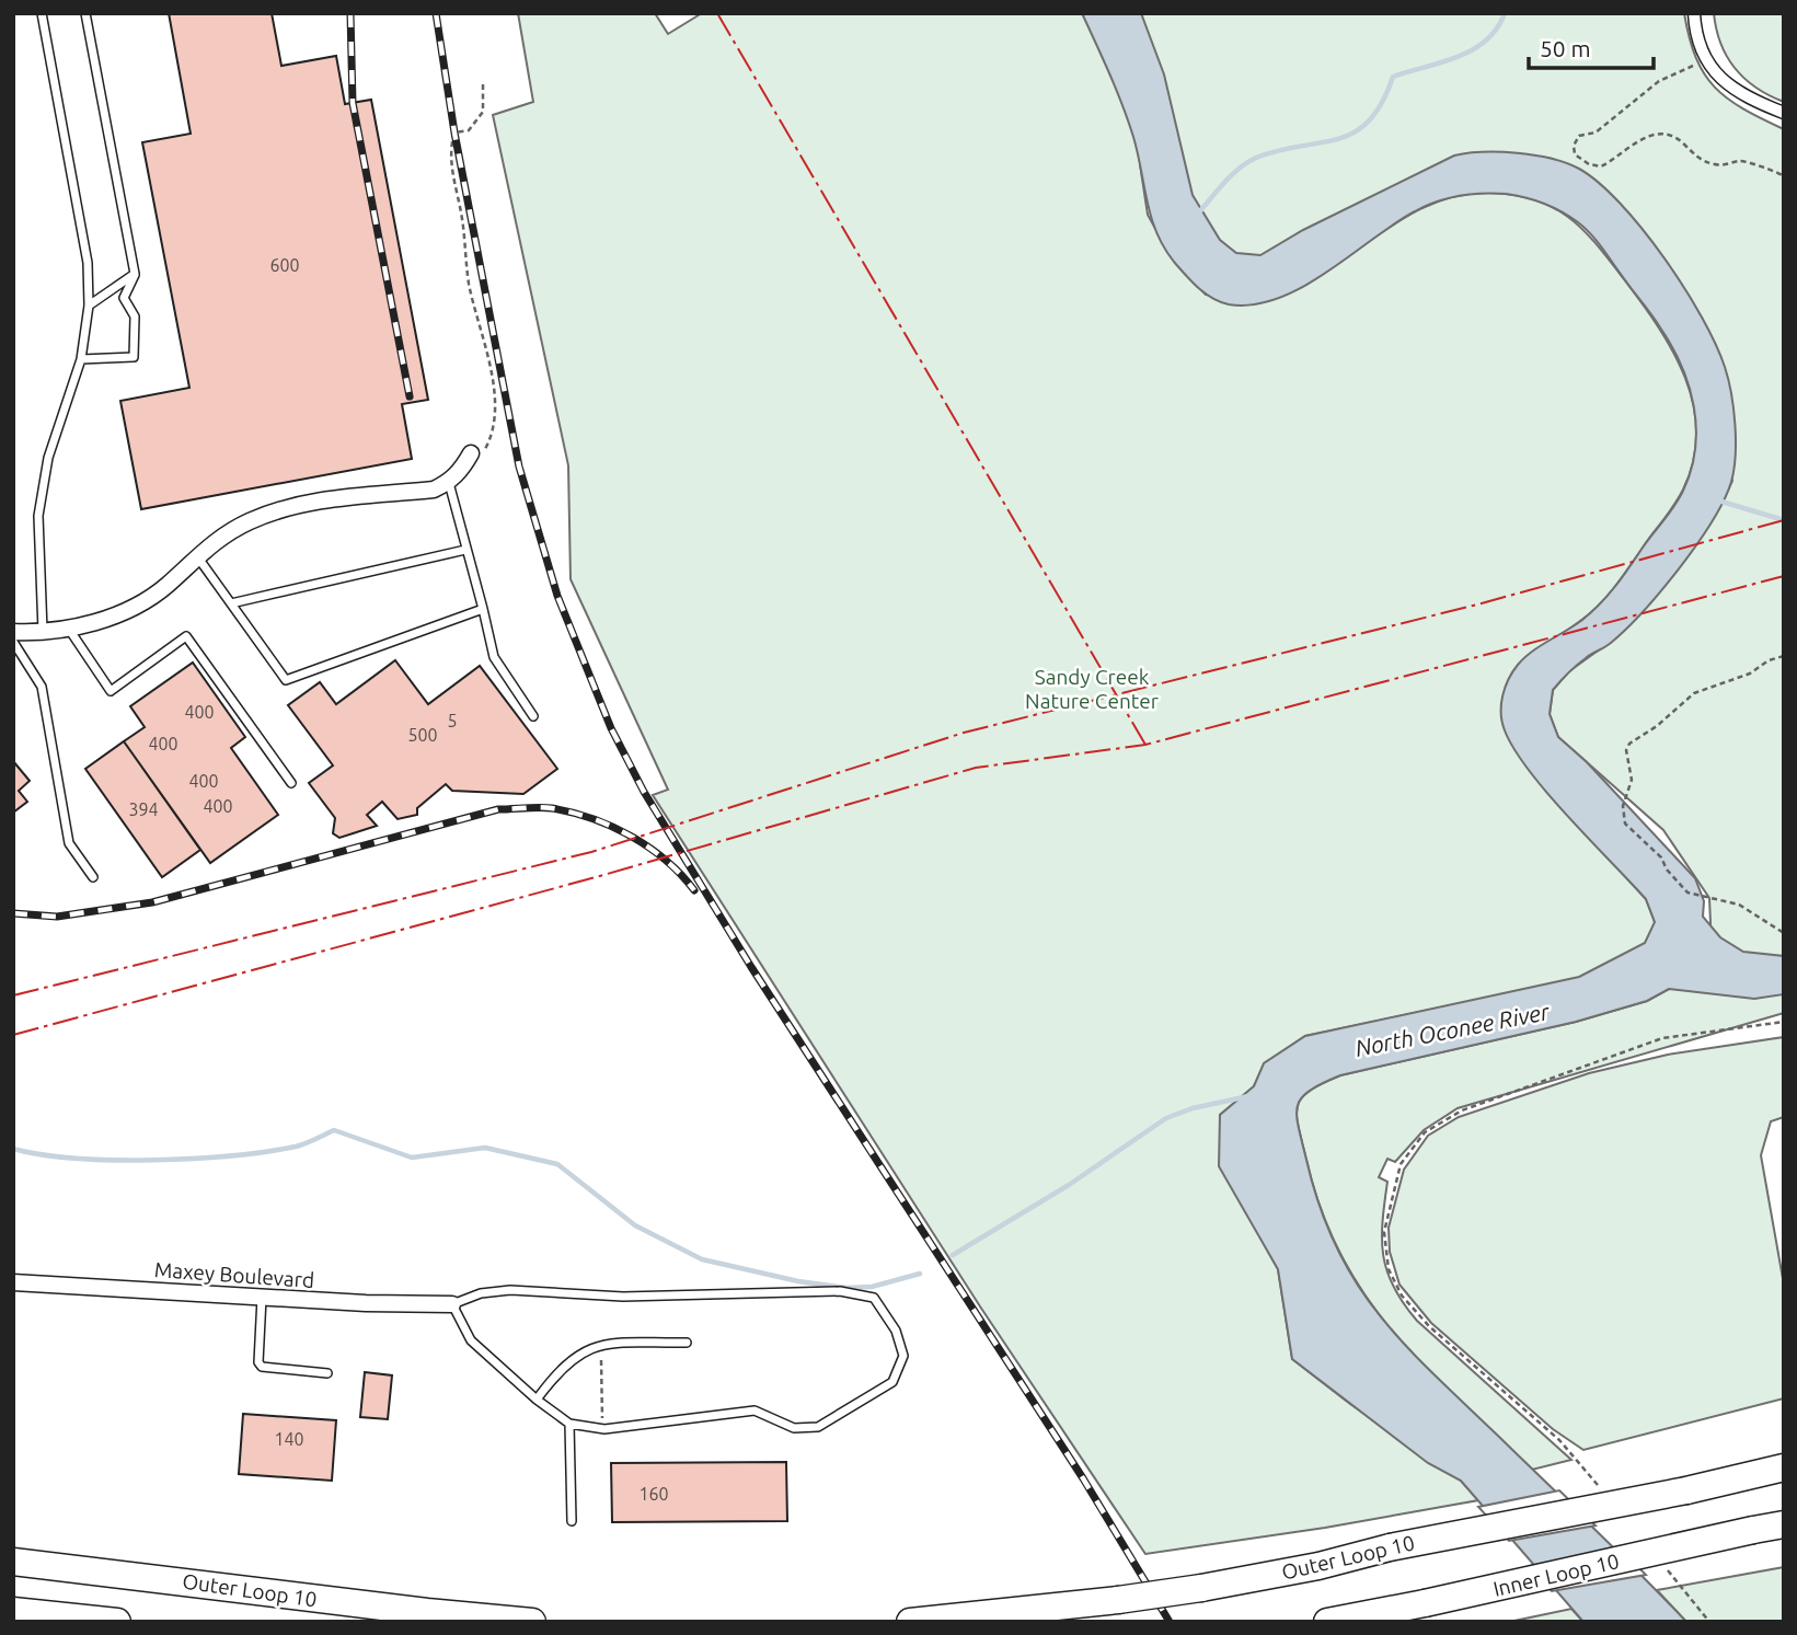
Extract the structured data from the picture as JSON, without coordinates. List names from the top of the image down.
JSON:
{
  "streets": {
    "highway": ["Outer Loop 10", "Inner Loop 10"],
    "street": ["Maxey Boulevard"]
  },
  "water": ["North Oconee River"],
  "parks": ["Sandy Creek Nature Center"],
  "house_numbers": [
    "600",
    "400",
    "5",
    "500",
    "400",
    "400",
    "400",
    "394",
    "140",
    "160"
  ],
  "scale_bar": "50 m"
}
